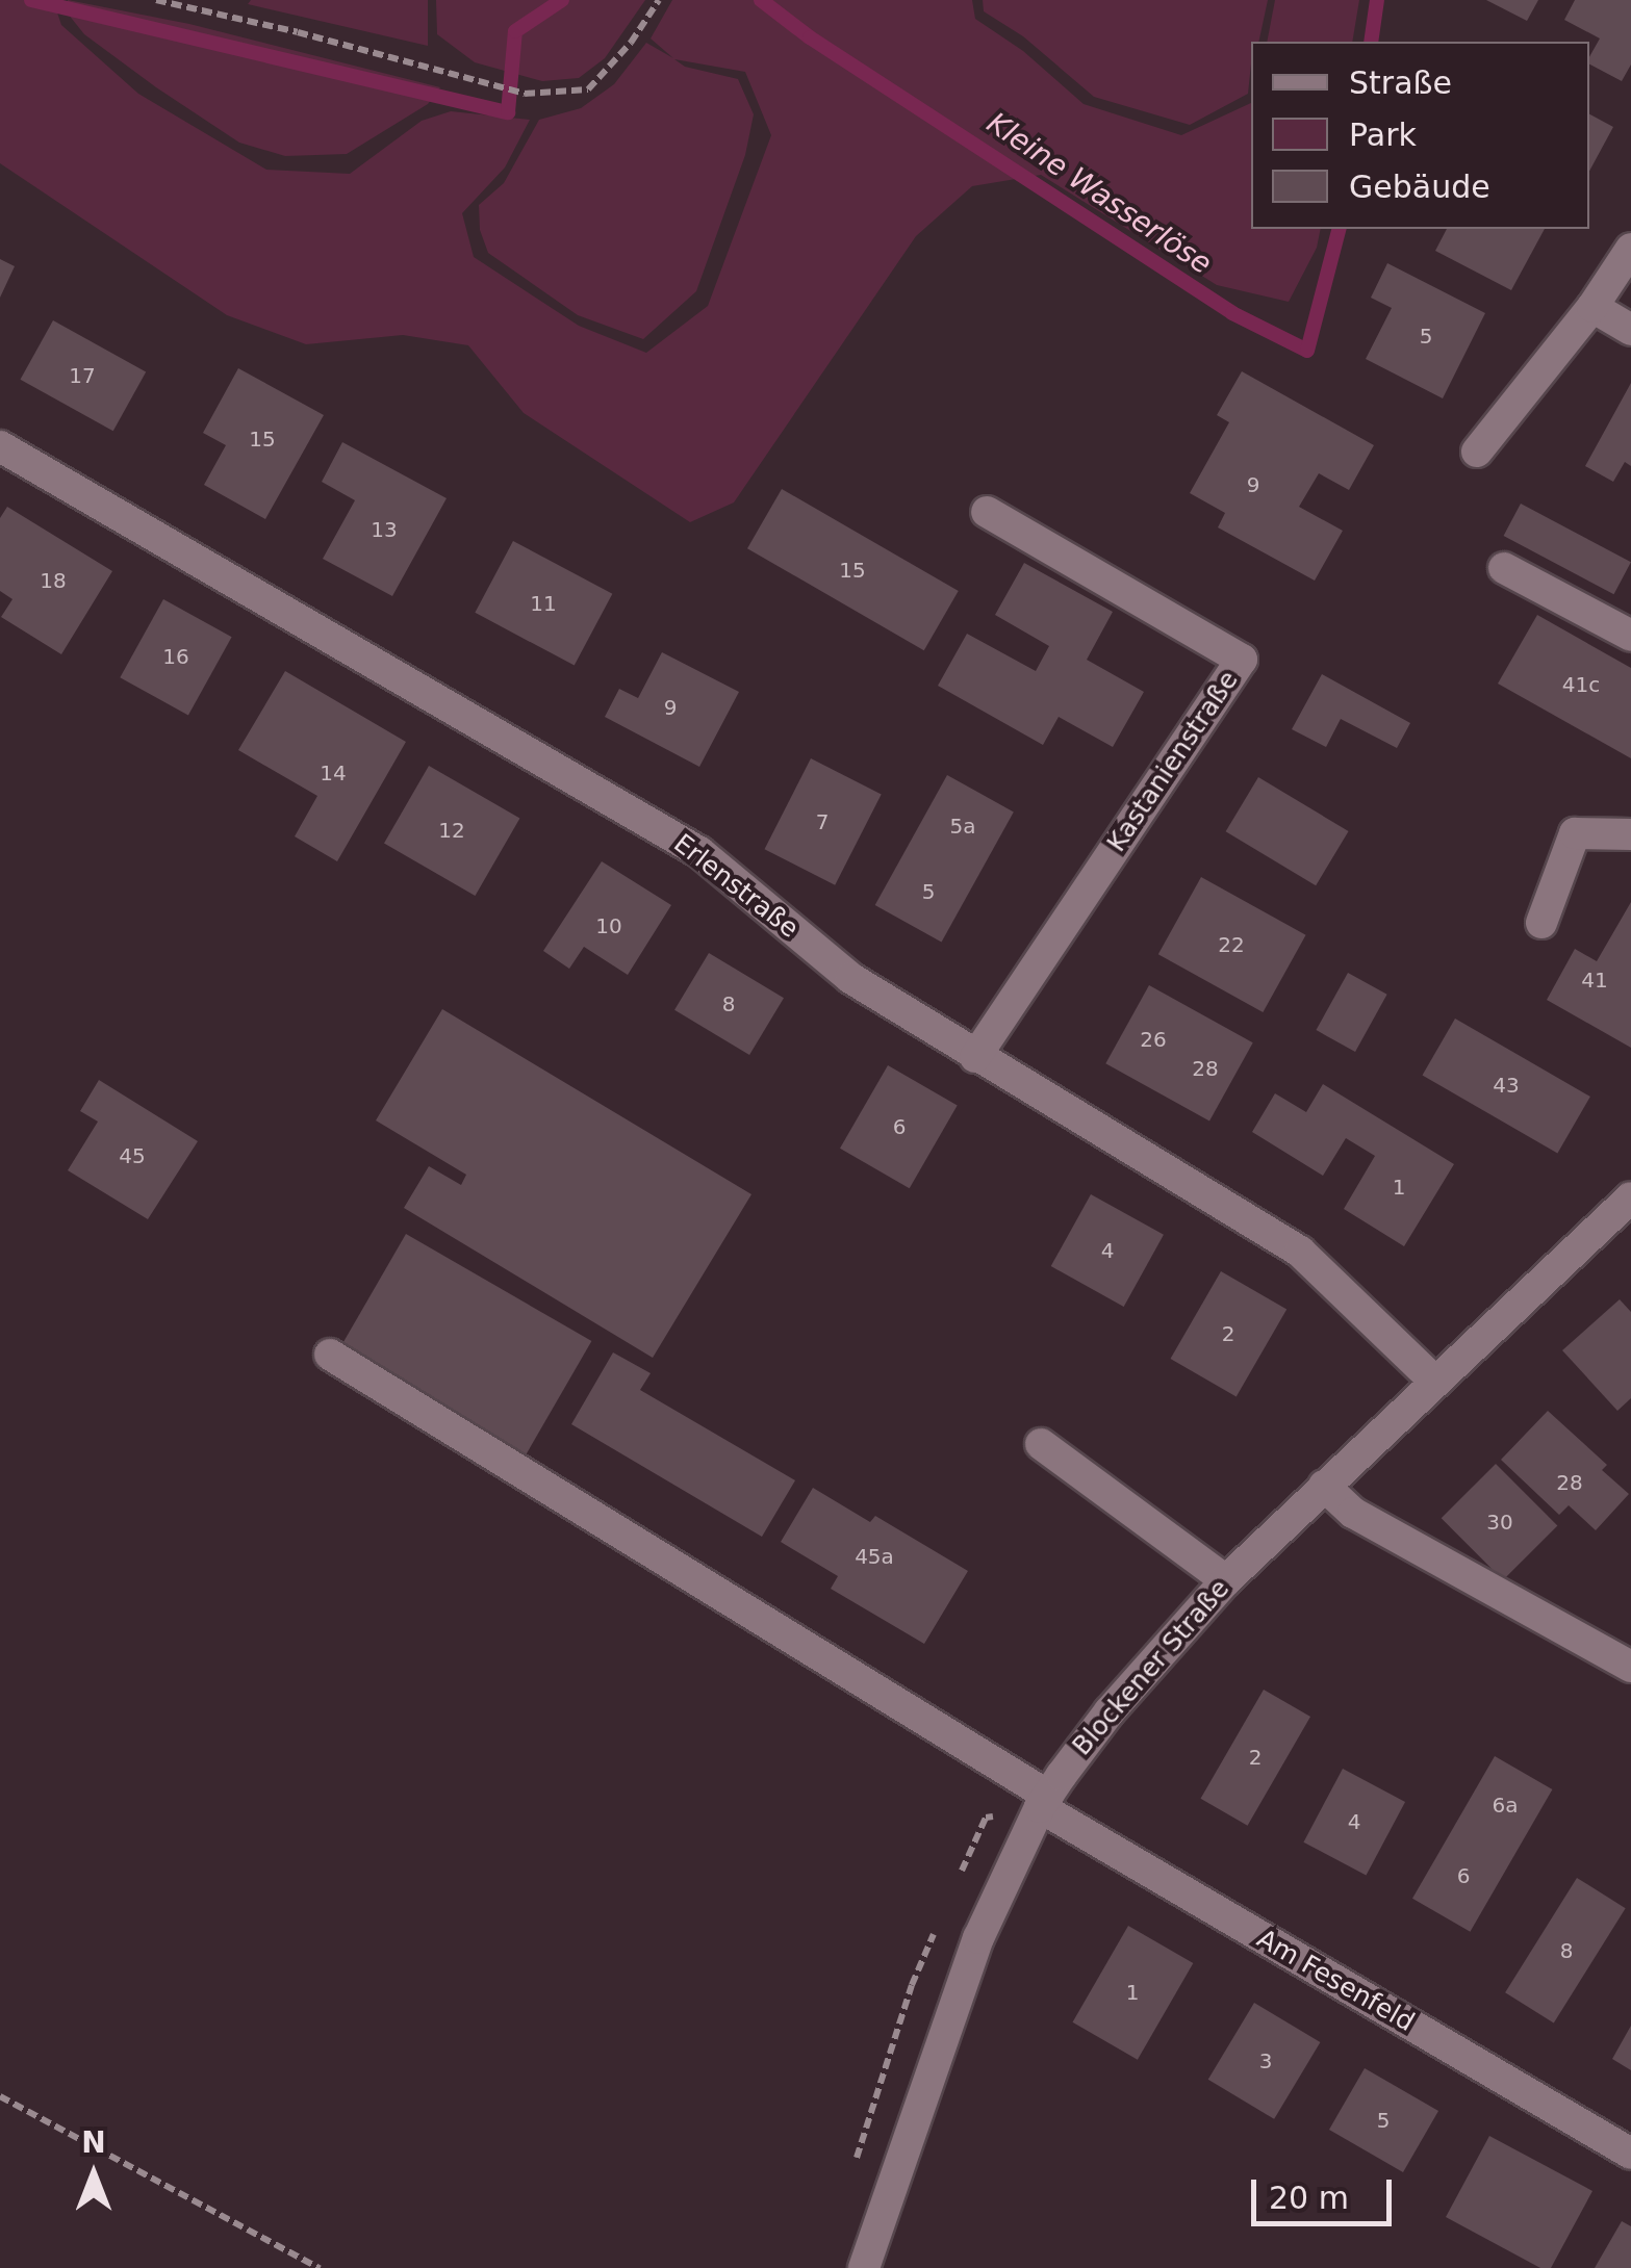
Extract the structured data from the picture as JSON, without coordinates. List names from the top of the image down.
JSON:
{
  "streets": {
    "street": [
      "Kastanienstraße",
      "Erlenstraße",
      "Blockener Straße",
      "Am Fesenfeld"
    ]
  },
  "crossings": [
    ["Kastanienstraße", "Erlenstraße"],
    ["Erlenstraße", "Blockener Straße"],
    ["Blockener Straße", "Am Fesenfeld"]
  ],
  "water": ["Kleine Wasserlöse"],
  "house_numbers": [
    "5",
    "17",
    "15",
    "9",
    "13",
    "15",
    "18",
    "11",
    "16",
    "41c",
    "9",
    "14",
    "7",
    "5a",
    "12",
    "5",
    "10",
    "22",
    "41",
    "8",
    "26",
    "28",
    "43",
    "6",
    "45",
    "1",
    "4",
    "2",
    "28",
    "30",
    "45a",
    "2",
    "6a",
    "4",
    "6",
    "8",
    "1",
    "3",
    "5"
  ],
  "legend": ["Straße", "Park", "Gebäude"],
  "scale_bar": "20 m",
  "north": "top"
}
